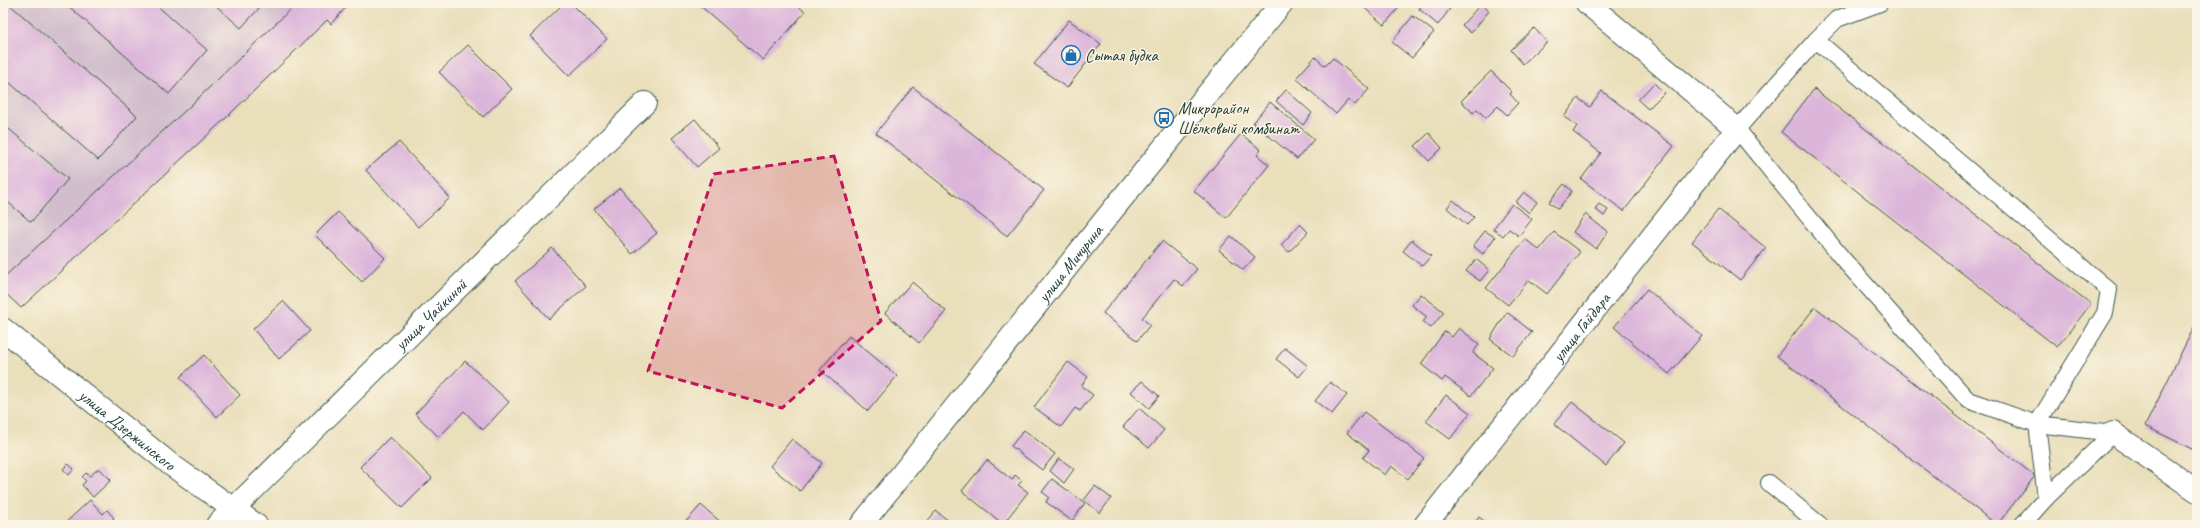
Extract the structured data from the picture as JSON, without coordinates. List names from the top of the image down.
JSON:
{
  "streets": {
    "street": [
      "улица Мичурина",
      "улица Чайкиной",
      "улица Гайдара",
      "улица Дзержинского"
    ]
  },
  "crossings": [
    ["улица Чайкиной", "улица Дзержинского"]
  ],
  "places": {
    "shop": ["Сытая будка"],
    "bus stop": ["Микрорайон Шёлковый комбинат"]
  }
}
